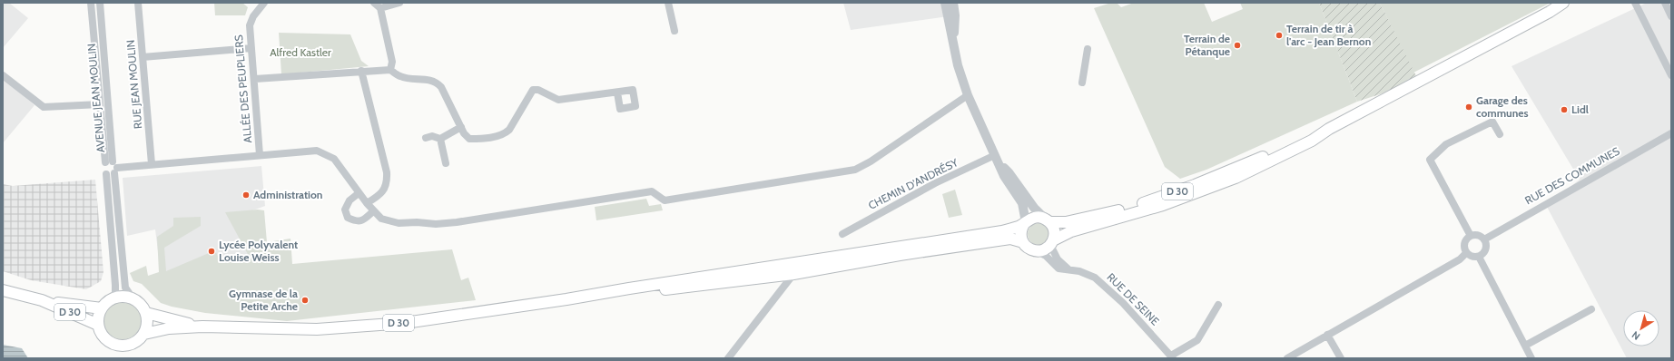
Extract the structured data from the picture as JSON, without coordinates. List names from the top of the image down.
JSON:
{
  "streets": {
    "main road": ["D 30"],
    "street": [
      "RUE JEAN MOULIN",
      "ALLÉE DES PEUPLIERS",
      "AVENUE JEAN MOULIN",
      "RUE DES COMMUNES",
      "CHEMIN D'ANDRÉSY",
      "RUE DE SEINE"
    ]
  },
  "crossings": [
    ["AVENUE JEAN MOULIN", "D 30"],
    ["D 30", "RUE DE SEINE"]
  ],
  "parks": ["Alfred Kastler"],
  "places": [
    "Terrain de tir à l'arc - Jean Bernon",
    "Terrain de Pétanque",
    "Garage des communes",
    "Lidl",
    "Administration",
    "Lycée Polyvalent Louise Weiss",
    "Gymnase de la Petite Arche"
  ],
  "north": "bottom left"
}
